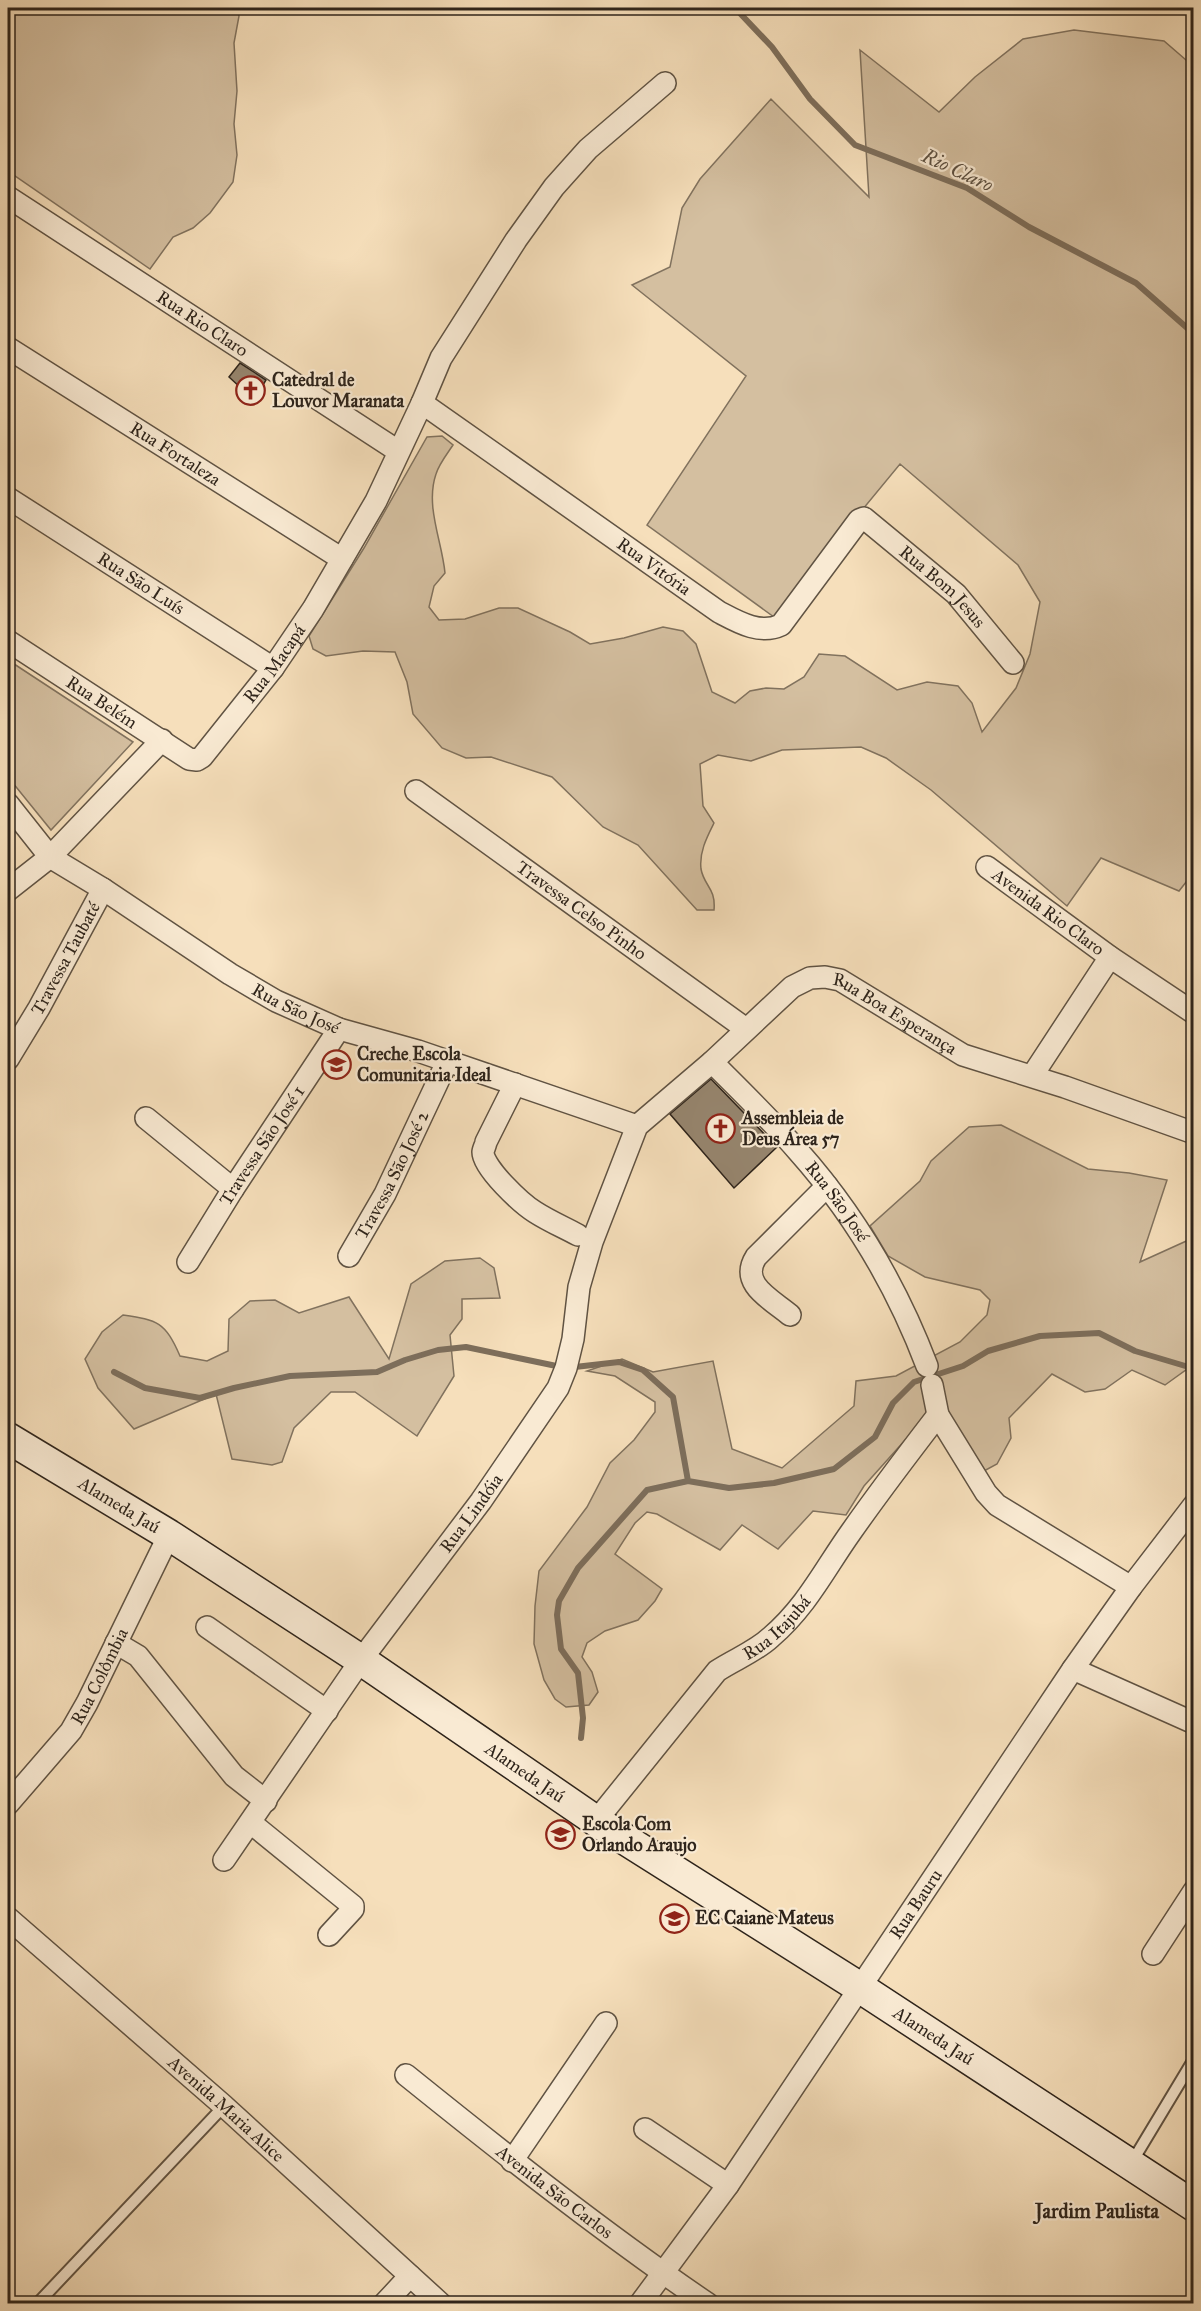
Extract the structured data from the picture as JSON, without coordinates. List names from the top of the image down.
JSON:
{
  "streets": {
    "main road": ["Alameda Jaú"],
    "street": [
      "Rua Rio Claro",
      "Rua Fortaleza",
      "Rua Vitória",
      "Rua São Luís",
      "Rua Bom Jesus",
      "Rua Macapá",
      "Rua Belém",
      "Travessa Celso Pinho",
      "Avenida Rio Claro",
      "Travessa Taubaté",
      "Rua São José",
      "Rua Boa Esperança",
      "Travessa São José 1",
      "Travessa São José 2",
      "Rua Lindóia",
      "Rua Itajubá",
      "Rua Colômbia",
      "Rua Bauru",
      "Avenida Maria Alice",
      "Avenida São Carlos"
    ]
  },
  "crossings": [
    ["Rua Fortaleza", "Rua Macapá"],
    ["Rua Vitória", "Rua Bom Jesus"],
    ["Rua São Luís", "Rua Macapá"],
    ["Rua Macapá", "Rua Belém"],
    ["Travessa Celso Pinho", "Rua Boa Esperança"],
    ["Avenida Rio Claro", "Rua Boa Esperança"],
    ["Travessa Taubaté", "Rua São José"],
    ["Rua São José", "Rua Boa Esperança"],
    ["Rua São José", "Travessa São José 1"],
    ["Rua São José", "Travessa São José 2"],
    ["Rua São José", "Rua Lindóia"],
    ["Rua São José", "Rua Itajubá"],
    ["Rua São José", "Rua Bauru"],
    ["Rua Boa Esperança", "Rua Lindóia"],
    ["Alameda Jaú", "Rua Lindóia"],
    ["Alameda Jaú", "Rua Itajubá"],
    ["Alameda Jaú", "Rua Colômbia"],
    ["Alameda Jaú", "Rua Bauru"],
    ["Rua Bauru", "Avenida São Carlos"]
  ],
  "districts": ["Jardim Paulista"],
  "water": ["Rio Claro"],
  "places": {
    "church": ["Catedral de Louvor Maranata", "Assembleia de Deus Área 57"],
    "school or university": ["Creche Escola Comunitaria Ideal", "Escola Com Orlando Araujo", "EC Caiane Mateus"]
  }
}
